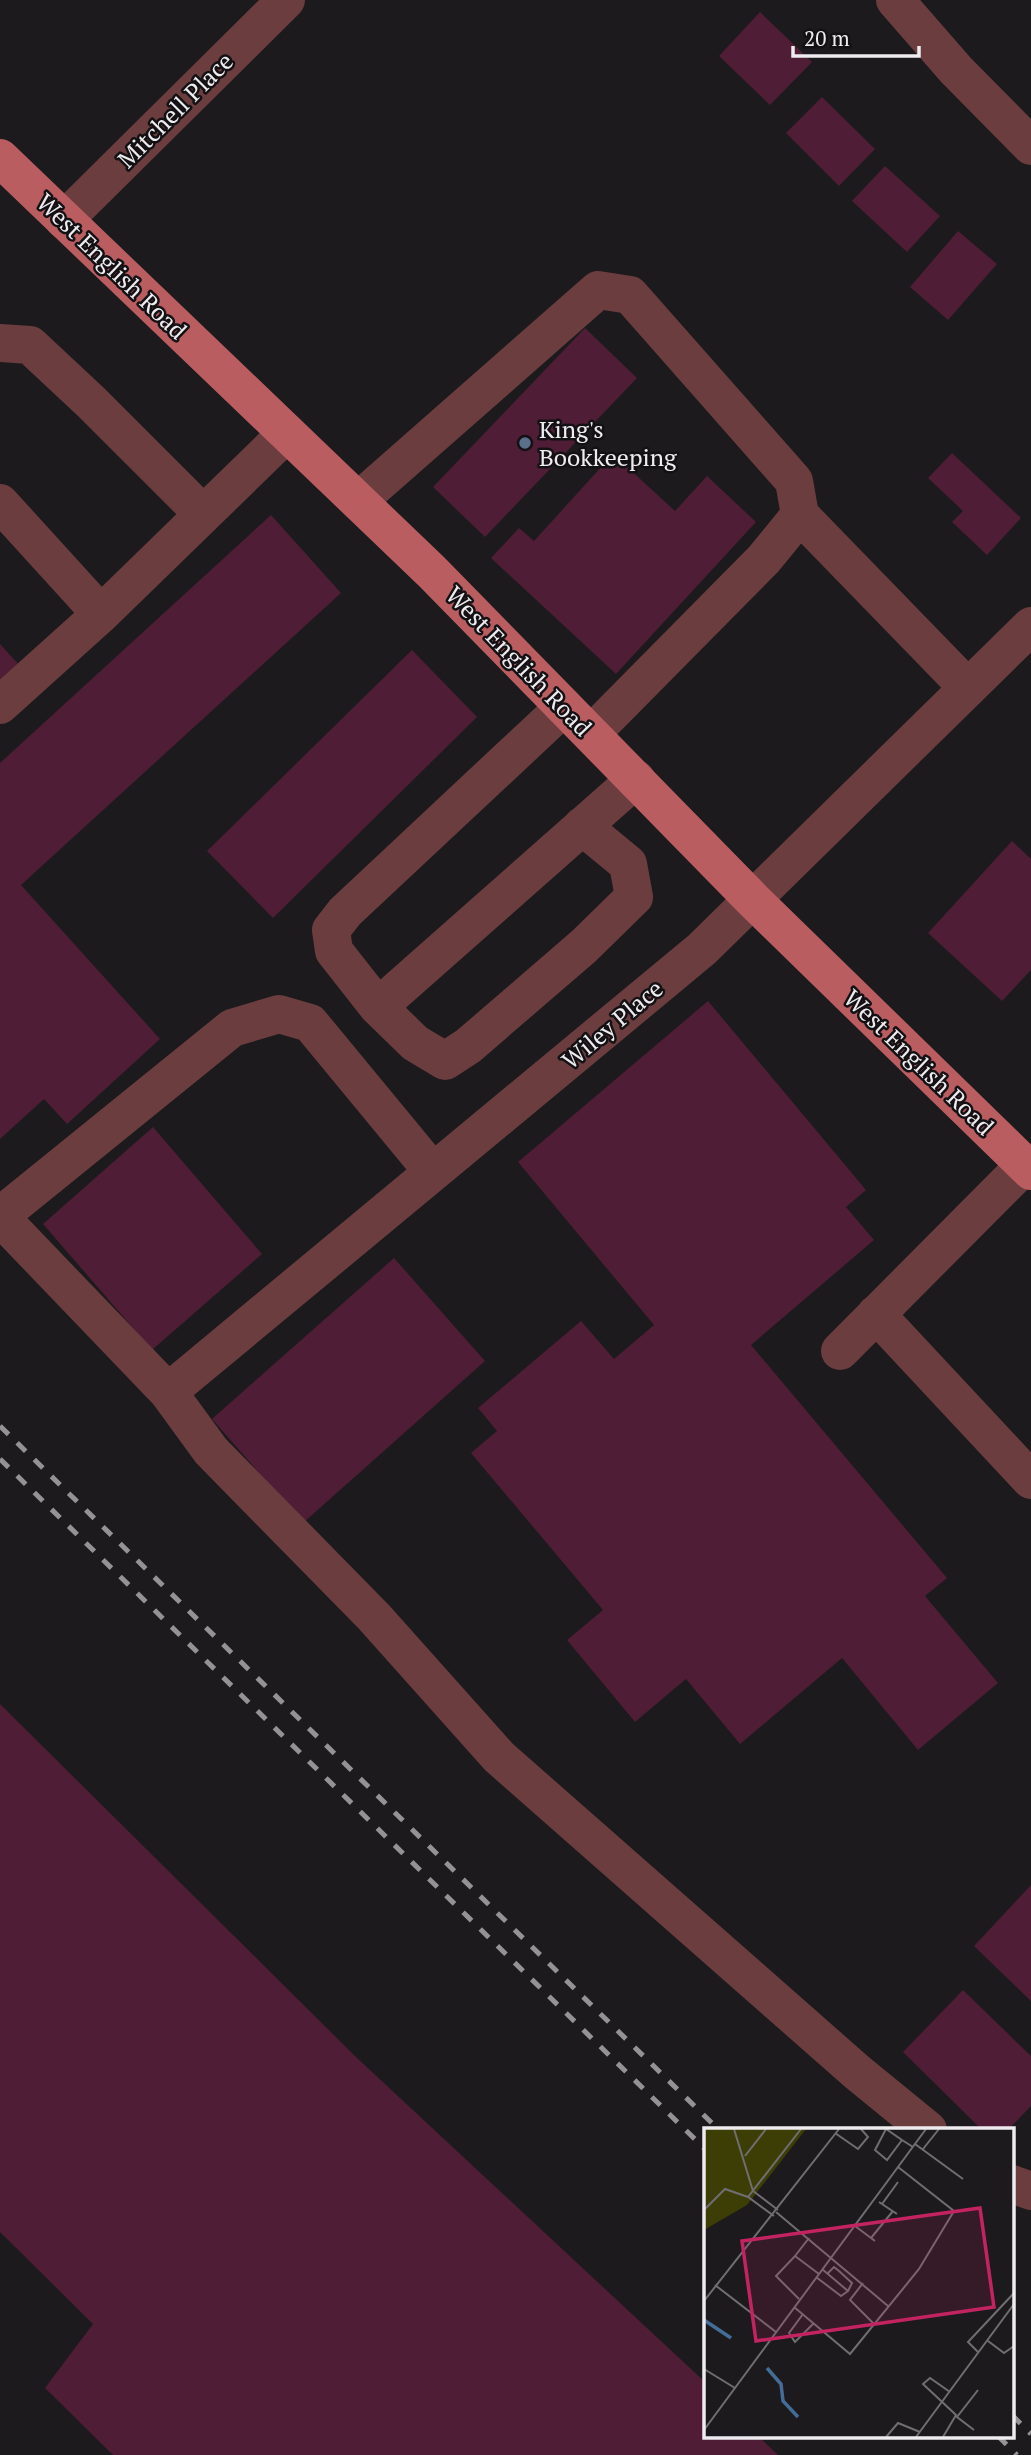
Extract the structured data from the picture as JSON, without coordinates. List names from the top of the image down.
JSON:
{
  "streets": {
    "main road": ["West English Road"],
    "street": ["Mitchell Place", "Wiley Place"]
  },
  "crossings": [
    ["Mitchell Place", "West English Road"],
    ["West English Road", "Wiley Place"]
  ],
  "places": ["King's Bookkeeping"],
  "scale_bar": "20 m"
}
